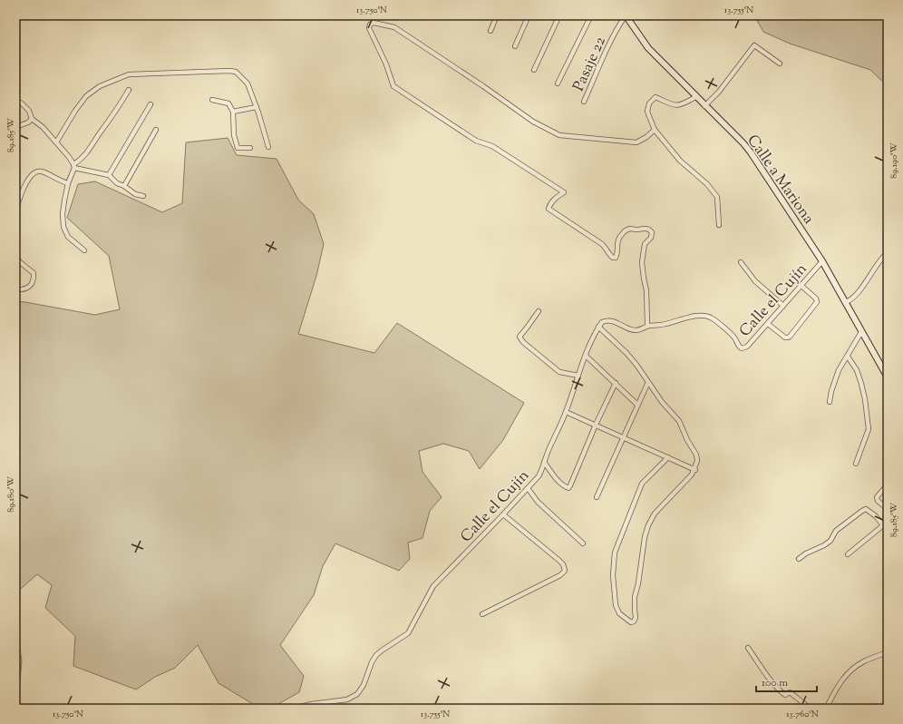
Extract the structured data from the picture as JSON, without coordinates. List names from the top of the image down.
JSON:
{
  "streets": {
    "main road": ["Calle a Mariona"],
    "street": ["Pasaje 22", "Calle el Cujín"]
  },
  "crossings": [
    ["Pasaje 22", "Calle a Mariona"],
    ["Calle a Mariona", "Calle el Cujín"]
  ],
  "scale_bar": "100 m",
  "coordinates": [
    "13.750°N",
    "13.755°N",
    "89.185°W",
    "89.190°W",
    "89.180°W",
    "13.760°N"
  ]
}
